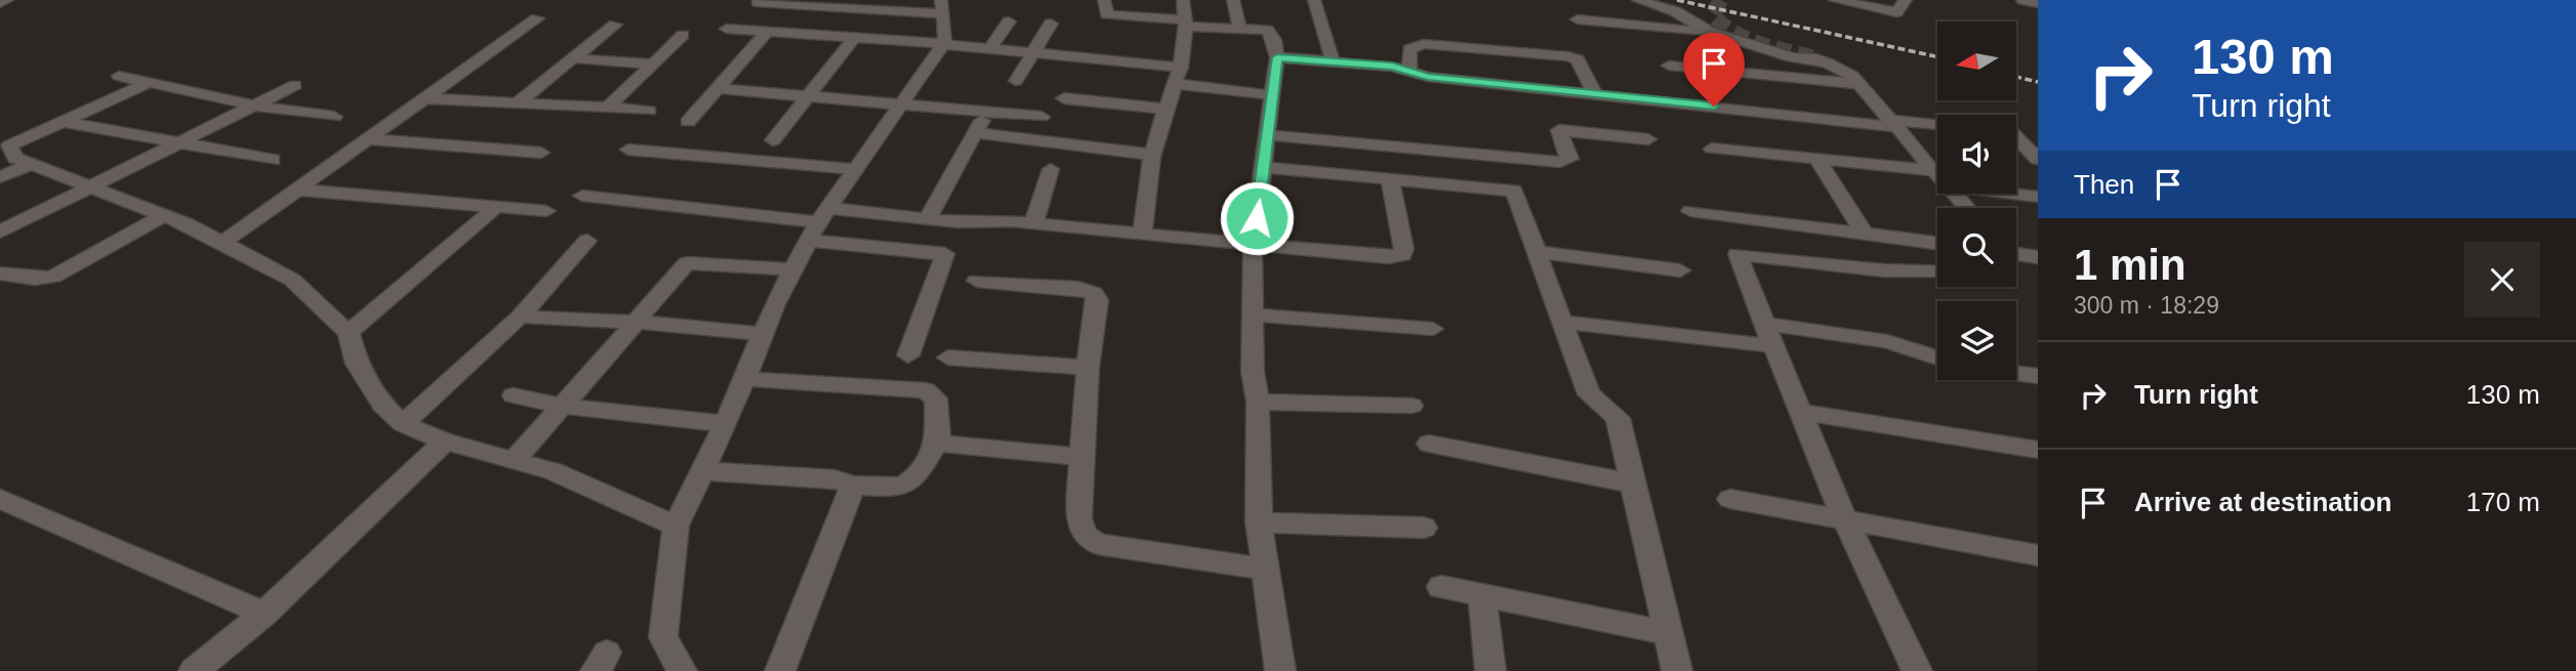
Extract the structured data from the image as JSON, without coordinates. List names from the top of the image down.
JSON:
{
  "north": "left",
  "page": {
    "turn": ["130 m", "Turn right"],
    "then": "Then",
    "heading": ["1 min", "300 m · 18:29"],
    "list": [
      {
        "name": "Turn right",
        "value": "130 m"
      },
      {
        "name": "Arrive at destination",
        "value": "170 m"
      }
    ]
  }
}
